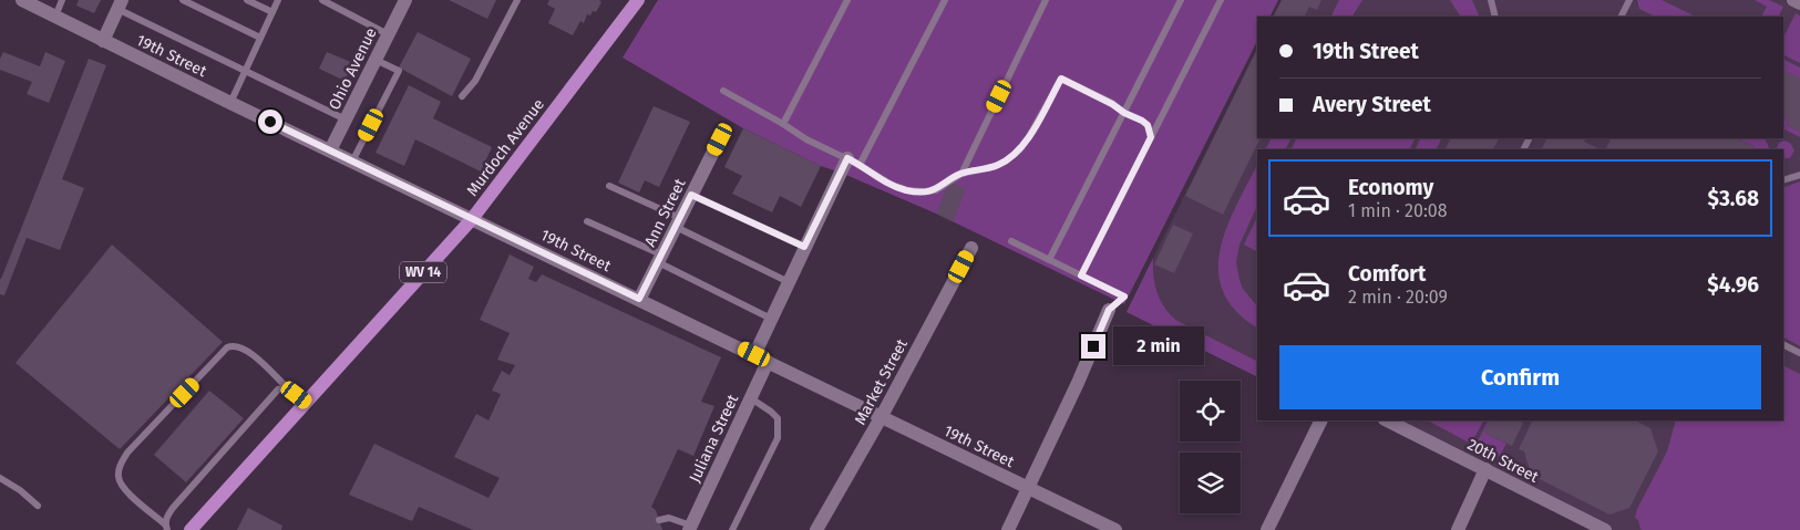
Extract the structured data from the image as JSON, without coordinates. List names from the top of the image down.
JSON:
{
  "streets": {
    "main road": ["Murdoch Avenue", "WV 14"],
    "street": [
      "19th Street",
      "Ohio Avenue",
      "Ann Street",
      "Market Street",
      "Juliana Street",
      "20th Street"
    ]
  },
  "crossings": [
    ["19th Street", "Ohio Avenue"],
    ["19th Street", "Murdoch Avenue"],
    ["19th Street", "Ann Street"],
    ["19th Street", "Market Street"],
    ["19th Street", "Juliana Street"]
  ],
  "page": {
    "banner": ["19th Street", "Avery Street"],
    "list": [
      {
        "name": "Economy",
        "note": "1 min · 20:08",
        "value": "$3.68"
      },
      {
        "name": "Comfort",
        "note": "2 min · 20:09",
        "value": "$4.96"
      }
    ],
    "bubble": "2 min",
    "buttons": "Confirm"
  }
}
